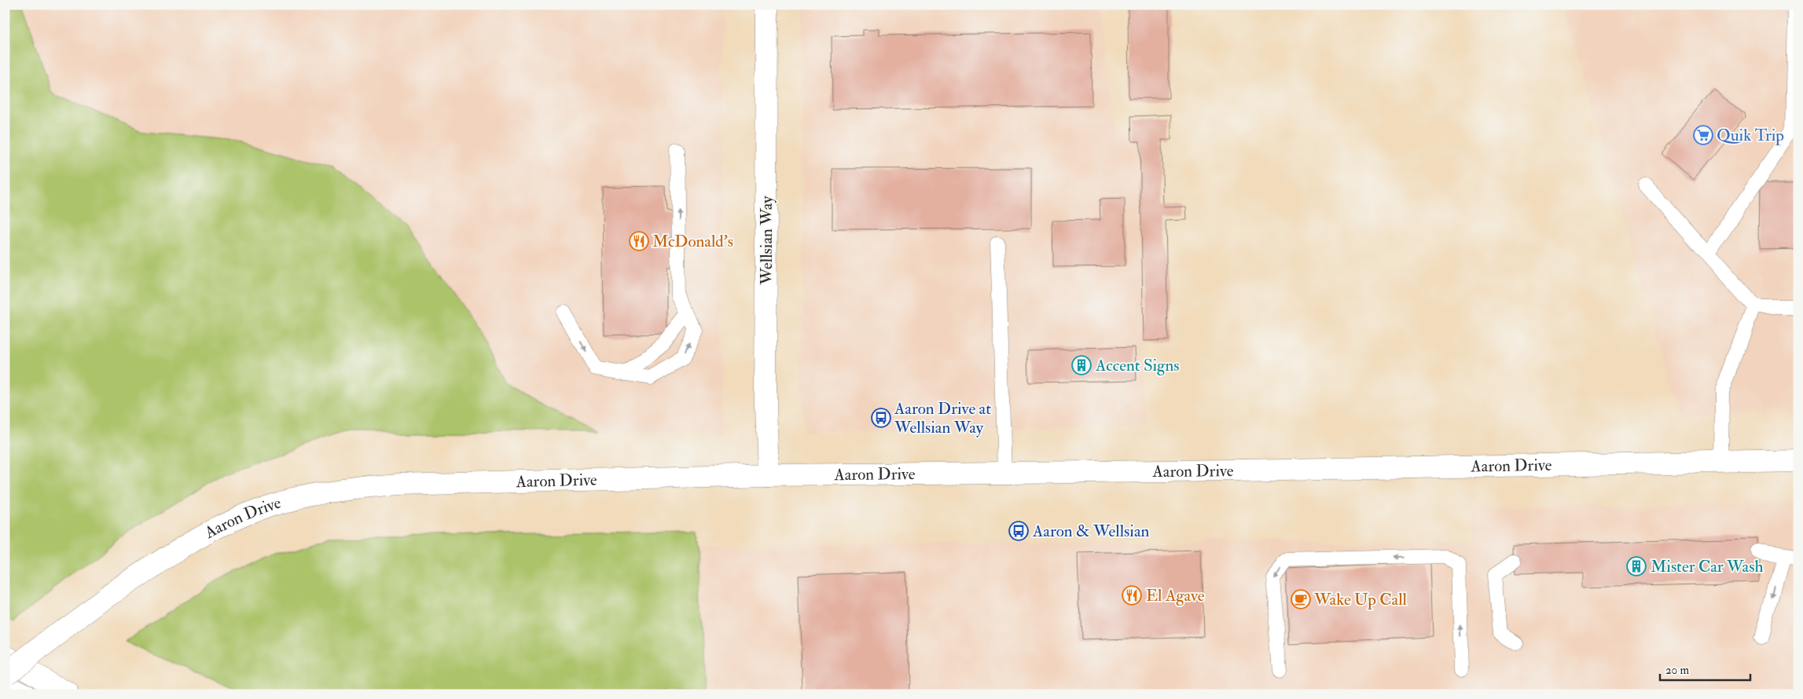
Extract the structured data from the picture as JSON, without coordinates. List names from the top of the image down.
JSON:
{
  "streets": {
    "main road": ["Wellsian Way", "Aaron Drive"]
  },
  "crossings": [
    ["Wellsian Way", "Aaron Drive"]
  ],
  "places": {
    "supermarket": ["Quik Trip"],
    "restaurant": ["McDonald's", "El Agave"],
    "building": ["Accent Signs", "Mister Car Wash"],
    "bus stop": ["Aaron Drive at Wellsian Way", "Aaron & Wellsian"],
    "cafe": ["Wake Up Call"]
  },
  "scale_bar": "20 m"
}
